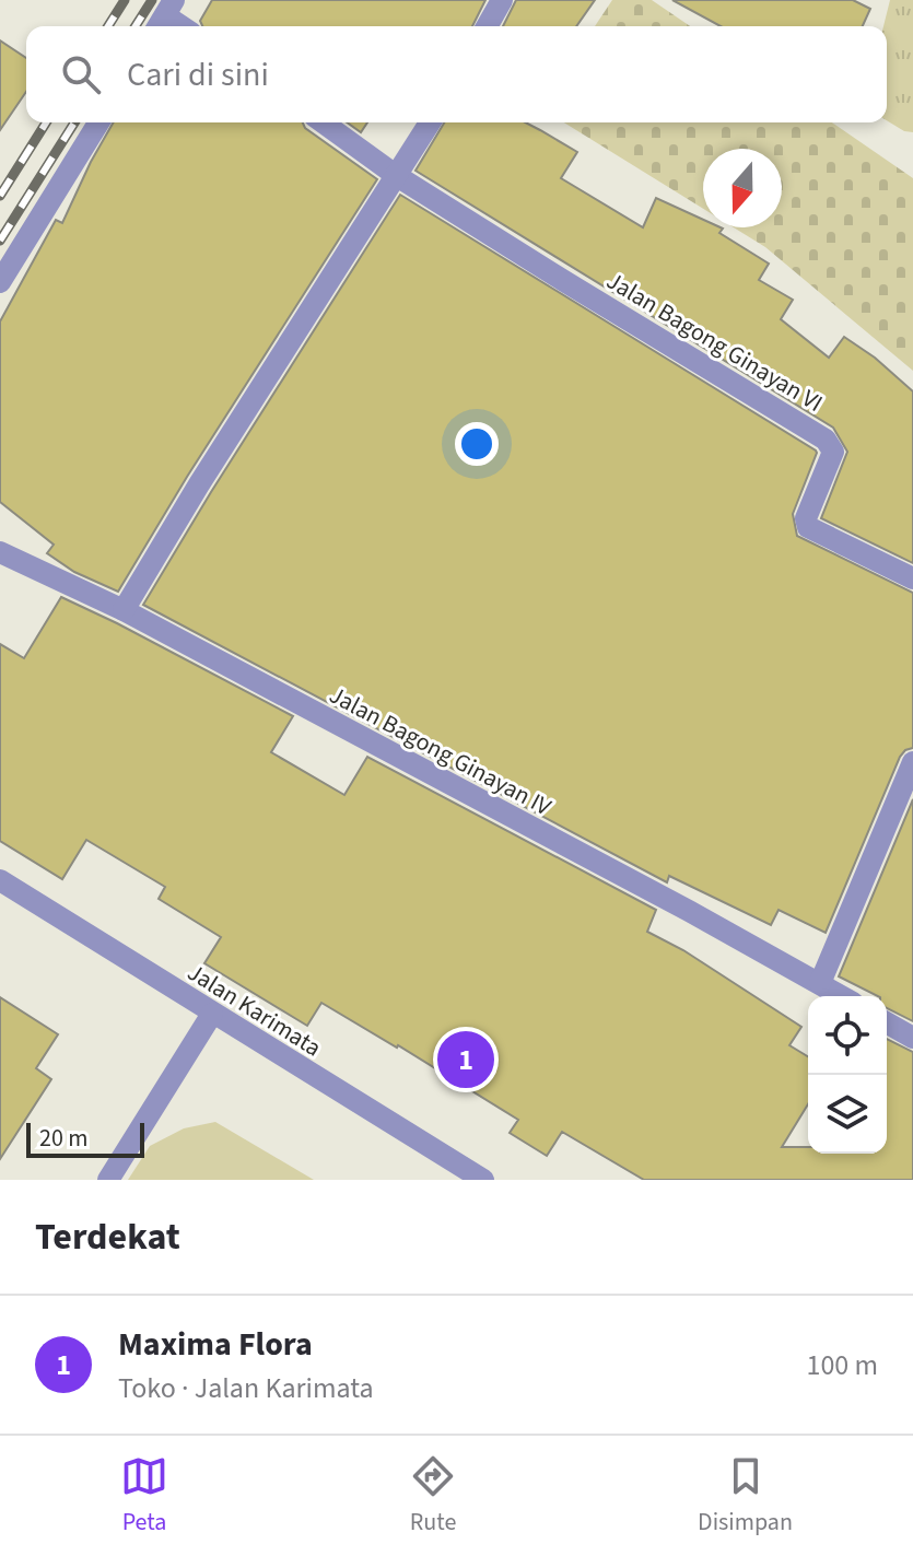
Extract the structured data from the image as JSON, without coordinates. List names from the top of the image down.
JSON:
{
  "streets": {
    "street": ["Jalan Bagong Ginayan VI", "Jalan Bagong Ginayan IV", "Jalan Karimata"]
  },
  "scale_bar": "20 m",
  "north": "bottom",
  "page": {
    "search": "Cari di sini",
    "pins": "1",
    "scale": "20 m",
    "heading": "Terdekat",
    "list": [
      {
        "mark": "1",
        "name": "Maxima Flora",
        "note": "Toko · Jalan Karimata",
        "value": "100 m"
      }
    ],
    "nav": ["Peta", "Rute", "Disimpan"]
  }
}
